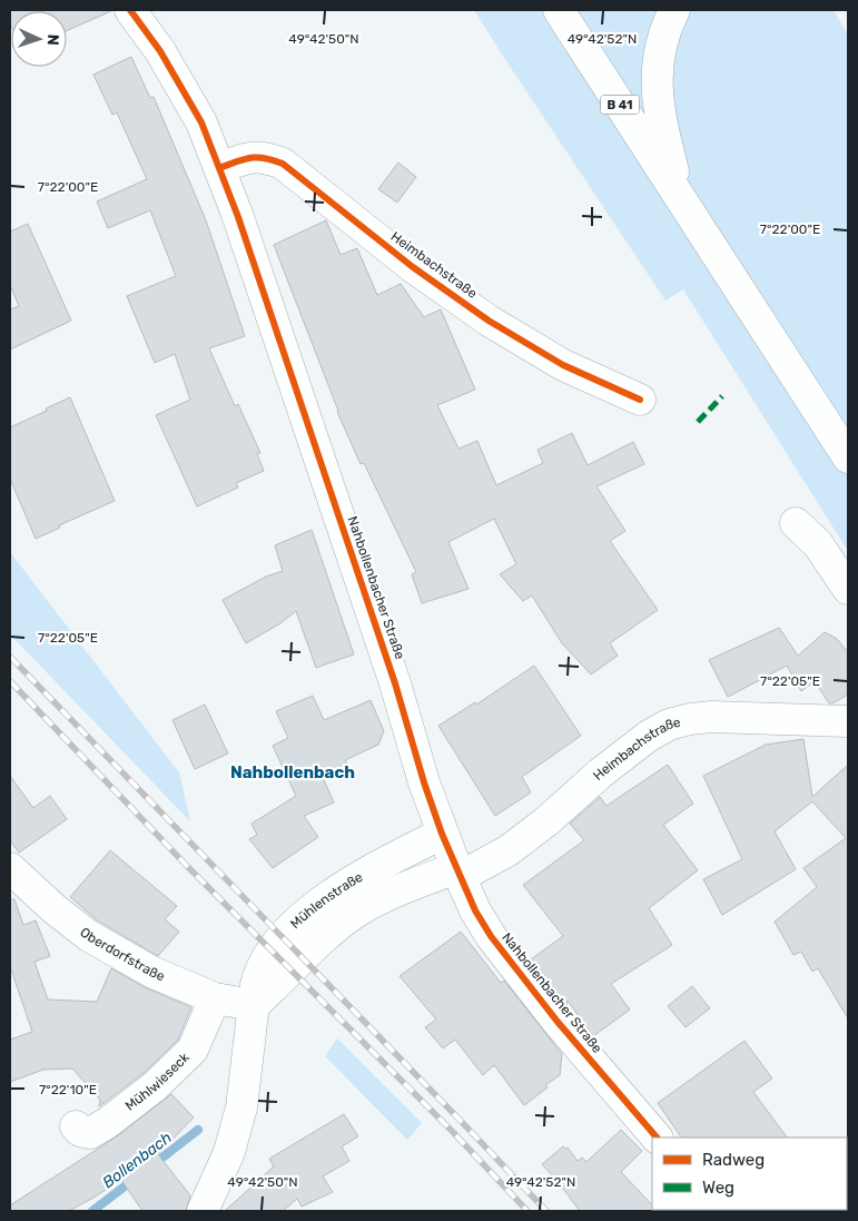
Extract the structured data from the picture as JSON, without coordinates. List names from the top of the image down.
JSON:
{
  "streets": {
    "street": [
      "B 41",
      "Heimbachstraße",
      "Nahbollenbacher Straße",
      "Mühlenstraße",
      "Oberdorfstraße",
      "Mühlwieseck"
    ]
  },
  "crossings": [
    ["Heimbachstraße", "Nahbollenbacher Straße"],
    ["Heimbachstraße", "Mühlenstraße"],
    ["Nahbollenbacher Straße", "Mühlenstraße"],
    ["Mühlenstraße", "Oberdorfstraße"],
    ["Oberdorfstraße", "Mühlwieseck"]
  ],
  "districts": ["Nahbollenbach"],
  "water": ["Bollenbach"],
  "legend": ["Radweg", "Weg"],
  "north": "right",
  "coordinates": [
    "49°42'50\"N",
    "49°42'52\"N",
    "7°22'00\"E",
    "7°22'05\"E",
    "7°22'10\"E"
  ]
}
